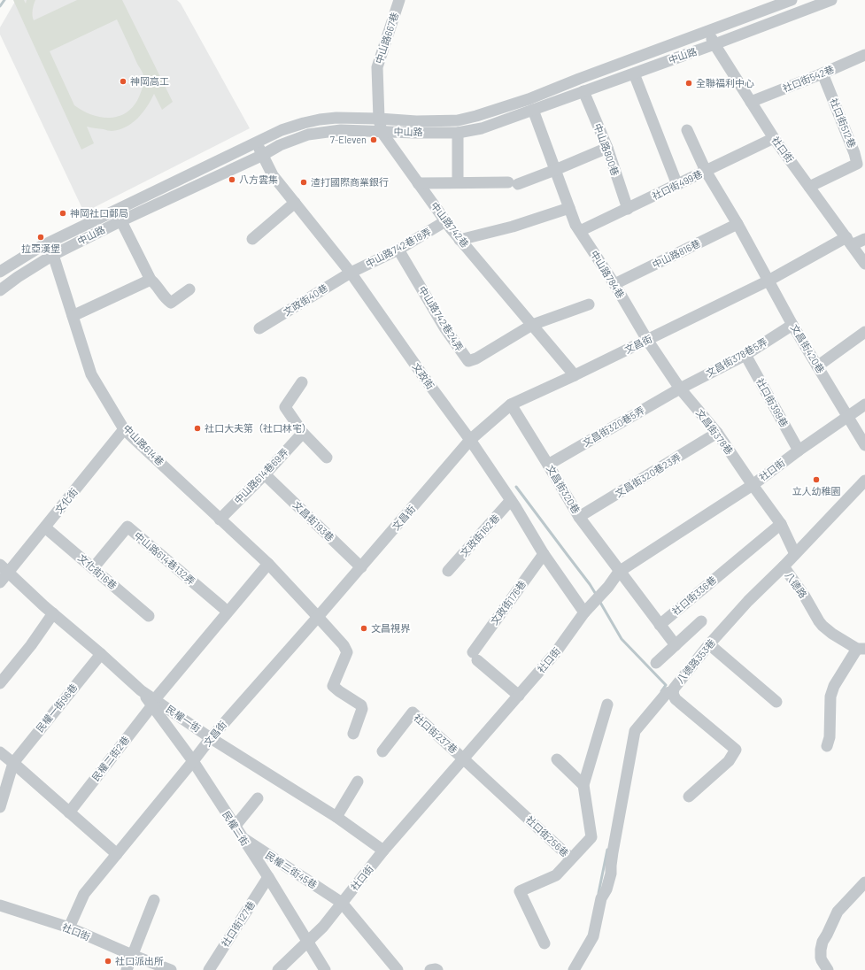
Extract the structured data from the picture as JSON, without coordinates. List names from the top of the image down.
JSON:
{
  "streets": {
    "street": [
      "中山路667巷",
      "中山路",
      "社口街542巷",
      "社口街512巷",
      "中山路800巷",
      "社口街",
      "社口街499巷",
      "中山路742巷",
      "中山路742巷18弄",
      "中山路816巷",
      "中山路784巷",
      "文政街40巷",
      "中山路742巷24弄",
      "文昌街",
      "文昌街420巷",
      "文昌街378巷5弄",
      "文政街",
      "社口街399巷",
      "文昌街320巷5弄",
      "文昌街378巷",
      "中山路614巷",
      "文昌街320巷23弄",
      "中山路614巷69弄",
      "文昌街320巷",
      "文化街",
      "文昌街193巷",
      "文政街162巷",
      "中山路614巷132弄",
      "文化街16巷",
      "八德路",
      "社口街336巷",
      "文政街176巷",
      "八德路353巷",
      "民權一街96巷",
      "民權一街",
      "社口街237巷",
      "民權二街2巷",
      "民權二街",
      "社口街256巷",
      "民權二街45巷",
      "社口街127巷"
    ]
  },
  "crossings": [
    ["中山路667巷", "中山路"],
    ["中山路667巷", "中山路742巷"],
    ["中山路", "中山路800巷"],
    ["中山路", "社口街"],
    ["中山路", "中山路742巷"],
    ["中山路", "中山路784巷"],
    ["中山路", "文政街"],
    ["中山路", "中山路614巷"],
    ["社口街542巷", "社口街512巷"],
    ["社口街542巷", "社口街"],
    ["社口街512巷", "社口街"],
    ["中山路800巷", "社口街499巷"],
    ["社口街", "社口街499巷"],
    ["社口街", "文昌街"],
    ["社口街", "文昌街420巷"],
    ["社口街", "文政街"],
    ["社口街", "社口街399巷"],
    ["社口街", "文昌街378巷"],
    ["社口街", "文昌街320巷"],
    ["社口街", "文政街176巷"],
    ["社口街", "民權一街"],
    ["社口街", "社口街237巷"],
    ["社口街", "民權二街"],
    ["社口街", "社口街256巷"],
    ["社口街", "民權二街45巷"],
    ["社口街499巷", "中山路784巷"],
    ["中山路742巷", "中山路742巷18弄"],
    ["中山路742巷", "中山路742巷24弄"],
    ["中山路742巷", "文昌街"],
    ["中山路742巷18弄", "文政街40巷"],
    ["中山路742巷18弄", "中山路742巷24弄"],
    ["中山路742巷18弄", "文政街"],
    ["中山路816巷", "中山路784巷"],
    ["中山路784巷", "文昌街"],
    ["中山路784巷", "文昌街378巷"],
    ["文政街40巷", "文政街"],
    ["文昌街", "文昌街420巷"],
    ["文昌街", "文政街"],
    ["文昌街", "文昌街378巷"],
    ["文昌街", "中山路614巷"],
    ["文昌街", "文昌街320巷"],
    ["文昌街", "文昌街193巷"],
    ["文昌街", "民權一街"],
    ["文昌街", "民權二街"],
    ["文昌街420巷", "文昌街378巷5弄"],
    ["文昌街378巷5弄", "社口街399巷"],
    ["文昌街378巷5弄", "文昌街320巷5弄"],
    ["文昌街378巷5弄", "文昌街378巷"],
    ["文政街", "文政街162巷"],
    ["文政街", "文政街176巷"],
    ["文昌街320巷5弄", "文昌街378巷"],
    ["文昌街320巷5弄", "文昌街320巷"],
    ["文昌街378巷", "文昌街320巷23弄"],
    ["文昌街378巷", "八德路"],
    ["文昌街378巷", "社口街336巷"],
    ["中山路614巷", "中山路614巷69弄"],
    ["中山路614巷", "文化街"],
    ["文昌街320巷23弄", "文昌街320巷"],
    ["中山路614巷69弄", "文昌街193巷"],
    ["文化街", "文化街16巷"],
    ["文化街", "民權一街"],
    ["中山路614巷132弄", "文化街16巷"],
    ["八德路", "八德路353巷"],
    ["民權一街96巷", "民權一街"],
    ["民權一街", "民權二街2巷"],
    ["民權一街", "民權二街"],
    ["社口街237巷", "社口街256巷"],
    ["民權二街2巷", "民權二街"],
    ["民權二街", "民權二街45巷"],
    ["民權二街", "社口街127巷"]
  ],
  "places": [
    "神岡高工",
    "全聯福利中心",
    "7-Eleven",
    "八方雲集",
    "渣打國際商業銀行",
    "神岡社口郵局",
    "拉亞漢堡",
    "社口大夫第（社口林宅）",
    "立人幼稚園",
    "文昌視界",
    "社口派出所"
  ]
}
